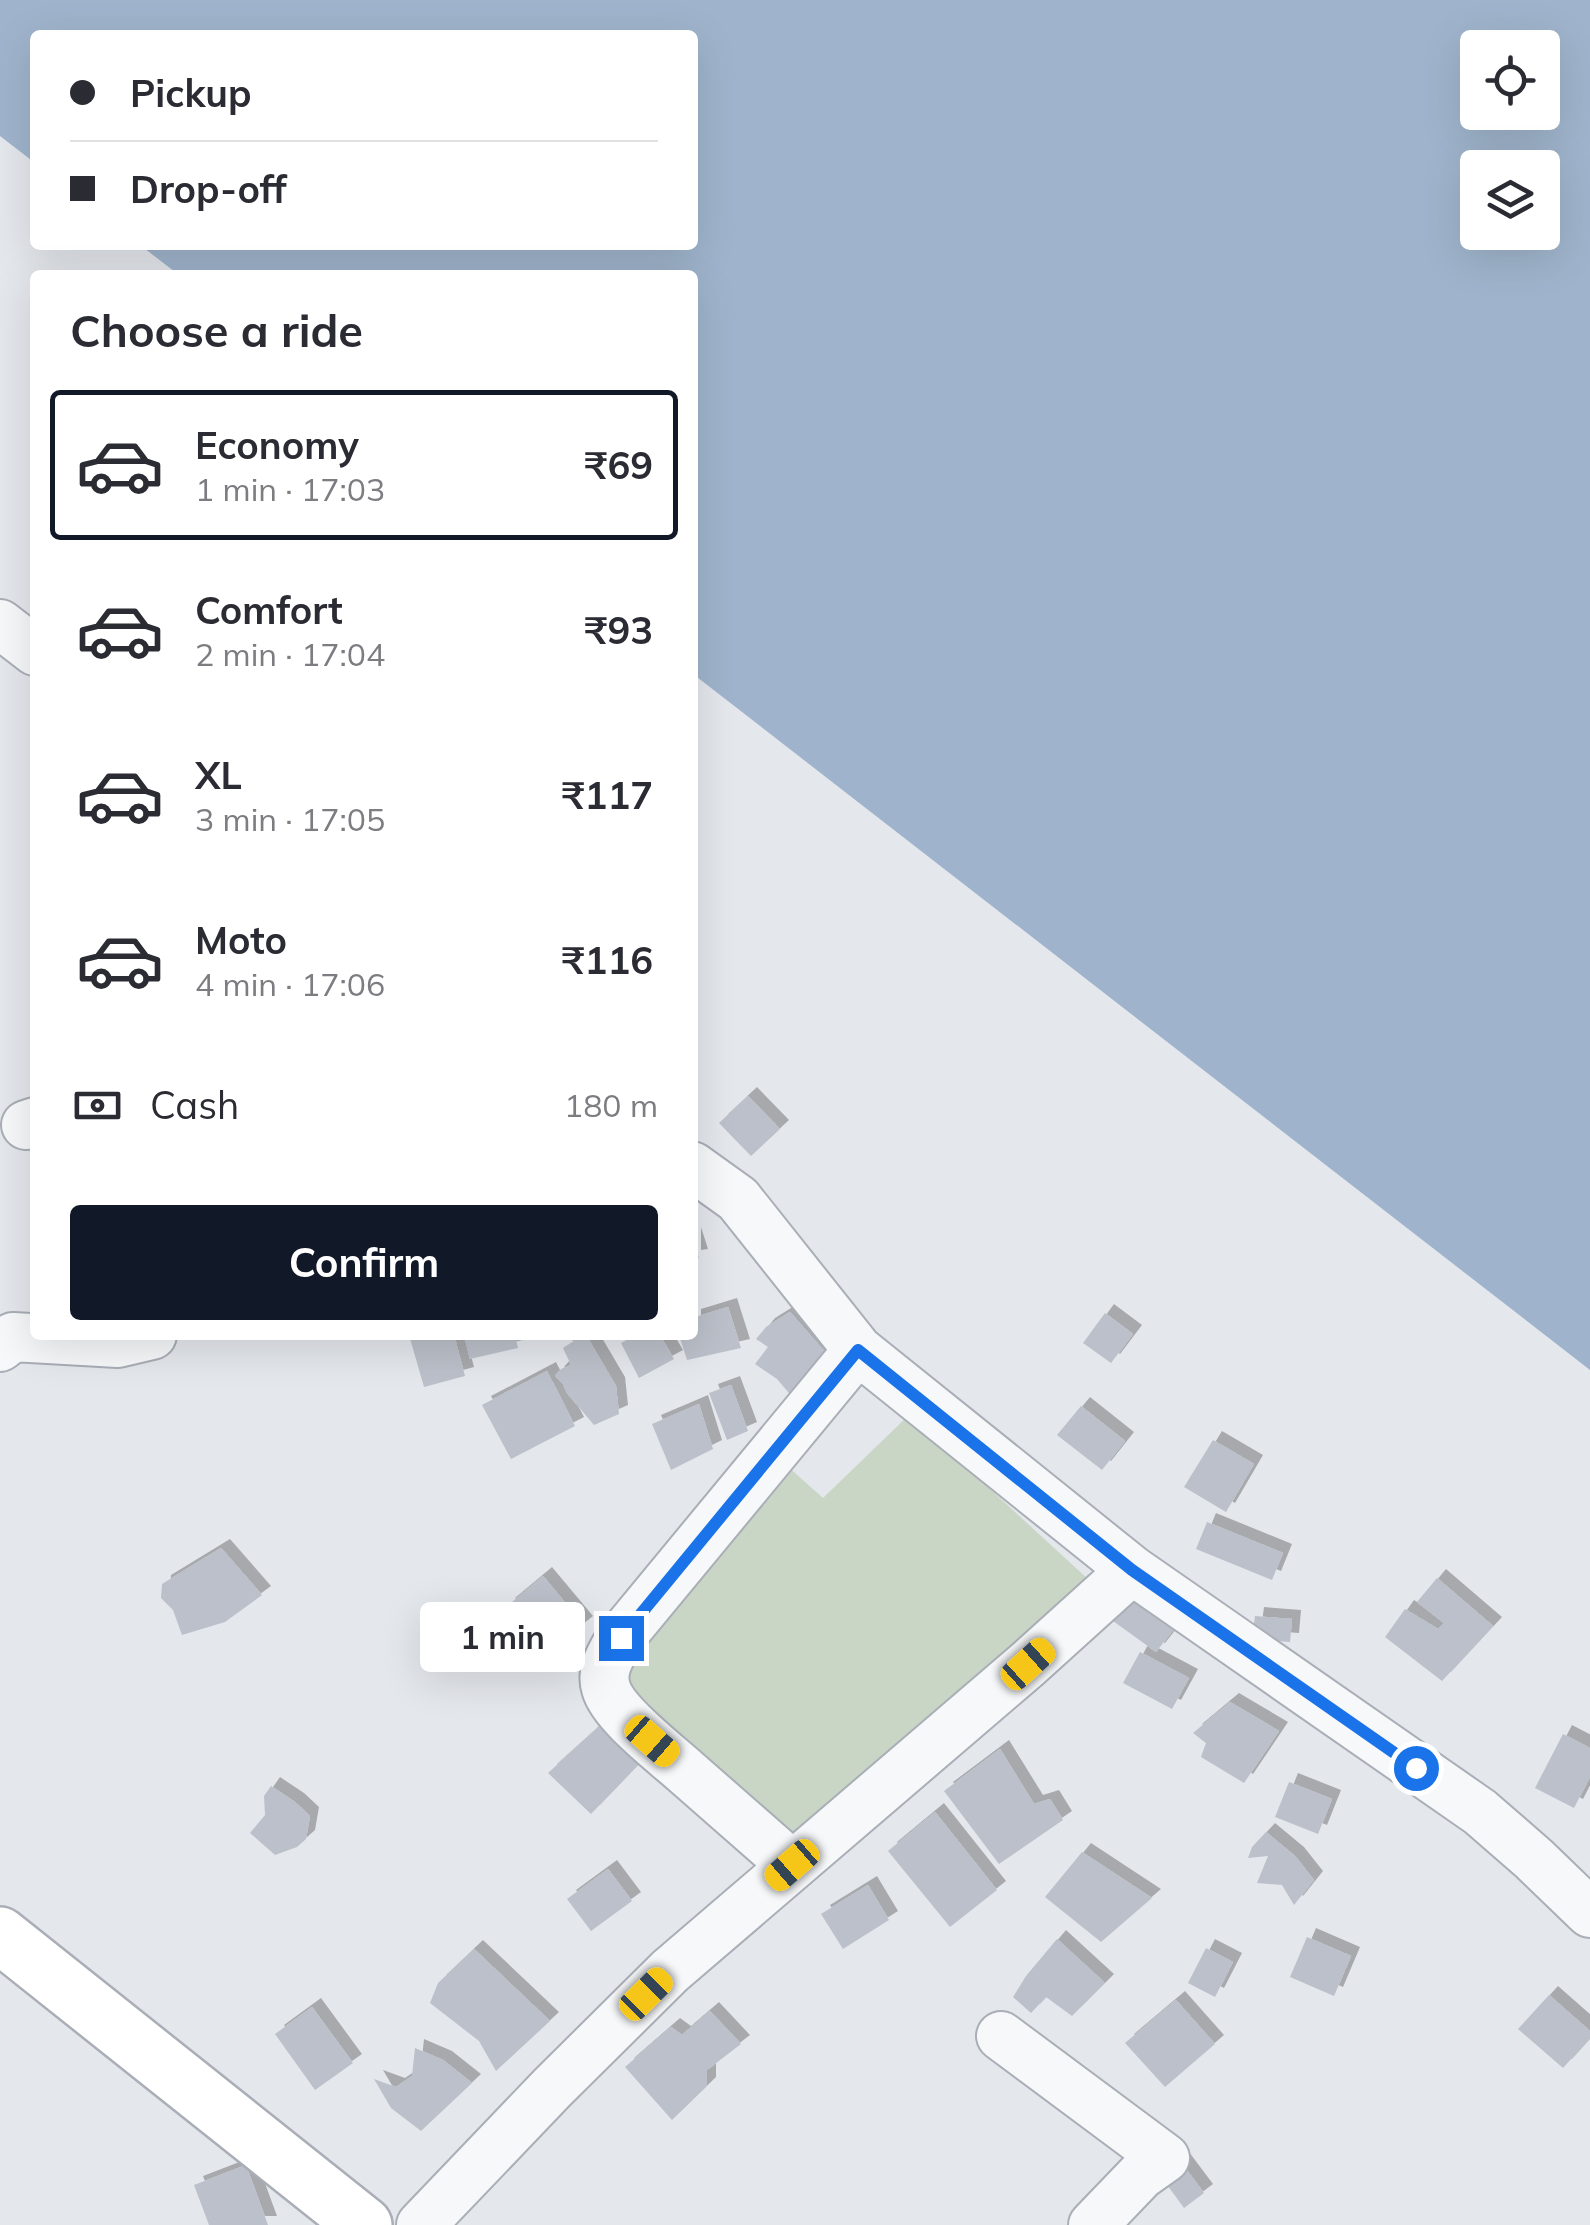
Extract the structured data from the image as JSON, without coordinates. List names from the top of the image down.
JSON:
{
  "page": {
    "banner": ["Pickup", "Drop-off"],
    "heading": "Choose a ride",
    "list": [
      {
        "name": "Economy",
        "note": "1 min · 17:03",
        "value": "₹69"
      },
      {
        "name": "Comfort",
        "note": "2 min · 17:04",
        "value": "₹93"
      },
      {
        "name": "XL",
        "note": "3 min · 17:05",
        "value": "₹117"
      },
      {
        "name": "Moto",
        "note": "4 min · 17:06",
        "value": "₹116"
      }
    ],
    "pay": ["Cash", "180 m"],
    "buttons": "Confirm",
    "bubble": "1 min"
  }
}
